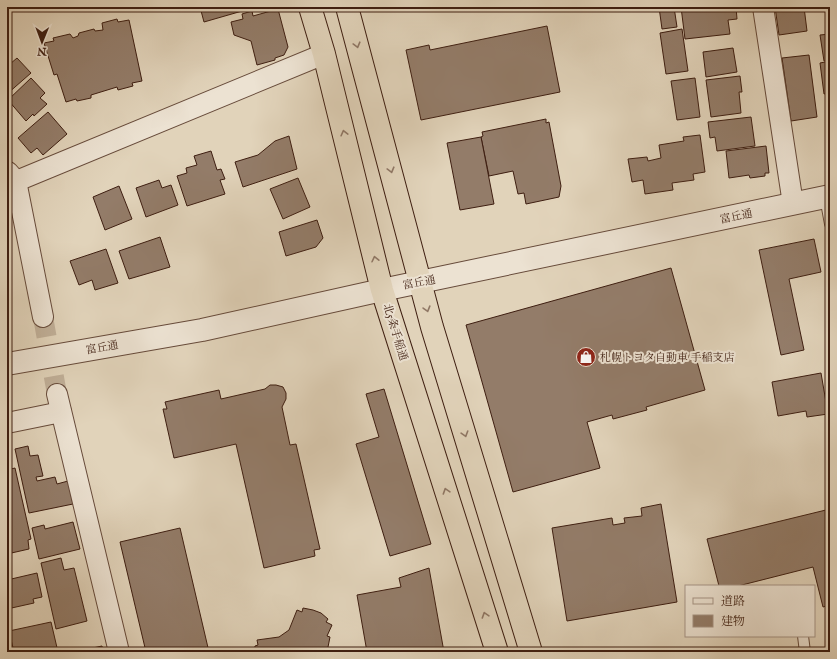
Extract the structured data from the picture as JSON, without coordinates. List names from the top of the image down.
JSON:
{
  "streets": {
    "highway": ["北5条手稲通"],
    "street": ["富丘通"]
  },
  "crossings": [
    ["富丘通", "北5条手稲通"]
  ],
  "places": {
    "shop": ["札幌トヨタ自動車 手稲支店"]
  },
  "legend": ["道路", "建物"],
  "north": "bottom"
}
